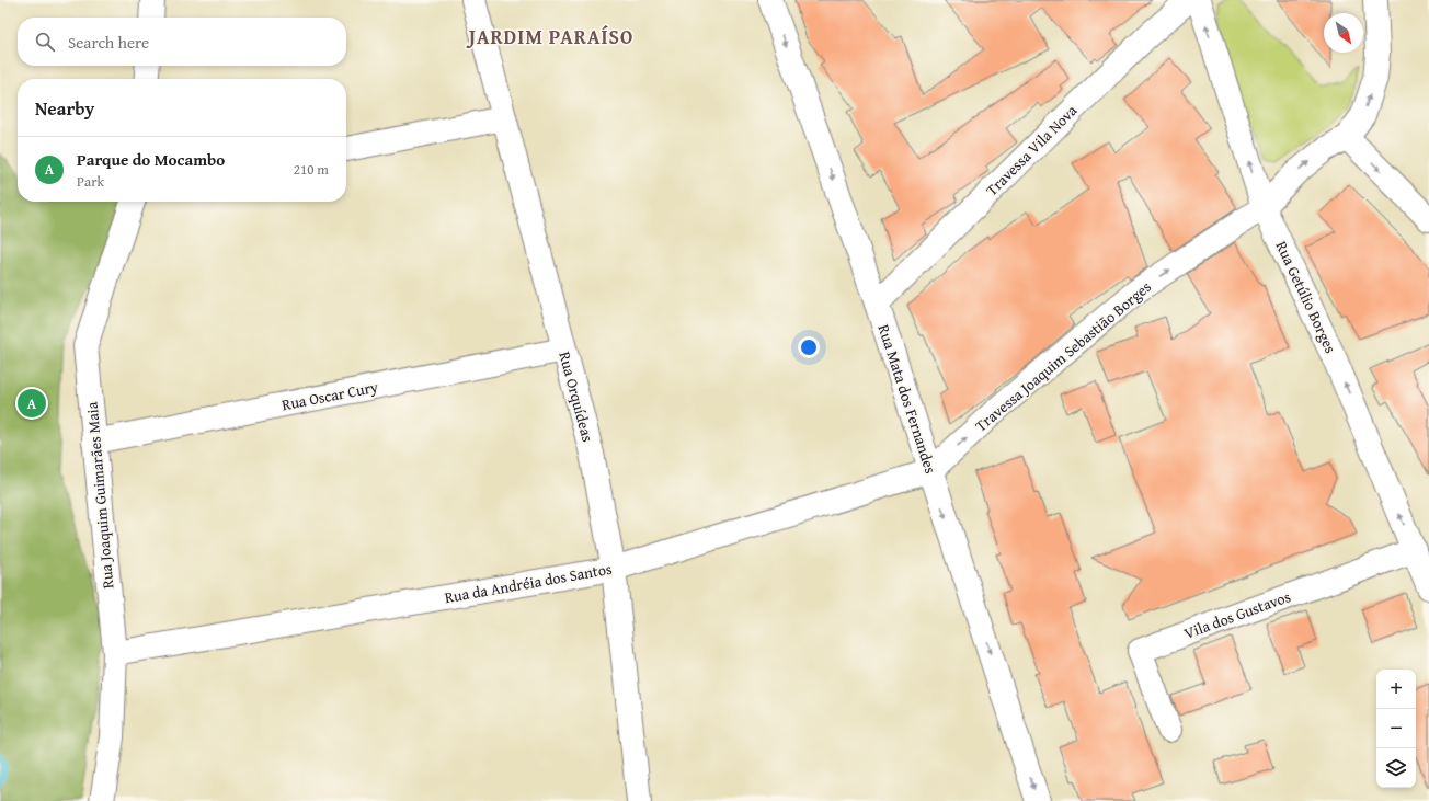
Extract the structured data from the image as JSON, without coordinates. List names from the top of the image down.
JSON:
{
  "streets": {
    "street": [
      "Travessa Vila Nova",
      "Rua Getúlio Borges",
      "Travessa Joaquim Sebastião Borges",
      "Rua Oscar Cury",
      "Rua Orquídeas",
      "Rua Mata dos Fernandes",
      "Rua Joaquim Guimarães Maia",
      "Rua da Andréia dos Santos",
      "Vila dos Gustavos"
    ]
  },
  "crossings": [
    ["Travessa Vila Nova", "Rua Mata dos Fernandes"],
    ["Rua Getúlio Borges", "Travessa Joaquim Sebastião Borges"],
    ["Rua Getúlio Borges", "Vila dos Gustavos"],
    ["Travessa Joaquim Sebastião Borges", "Rua Mata dos Fernandes"],
    ["Travessa Joaquim Sebastião Borges", "Rua da Andréia dos Santos"],
    ["Rua Oscar Cury", "Rua Orquídeas"],
    ["Rua Oscar Cury", "Rua Joaquim Guimarães Maia"],
    ["Rua Orquídeas", "Rua da Andréia dos Santos"],
    ["Rua Mata dos Fernandes", "Rua da Andréia dos Santos"],
    ["Rua Joaquim Guimarães Maia", "Rua da Andréia dos Santos"]
  ],
  "one_way": ["Rua Getúlio Borges", "Travessa Joaquim Sebastião Borges", "Rua Mata dos Fernandes"],
  "districts": ["JARDIM PARAÍSO"],
  "north": "bottom right",
  "page": {
    "search": "Search here",
    "heading": "Nearby",
    "list": [
      {
        "mark": "A",
        "name": "Parque do Mocambo",
        "note": "Park",
        "value": "210 m"
      }
    ],
    "pins": "A",
    "map_buttons": ["+", "−"]
  }
}
